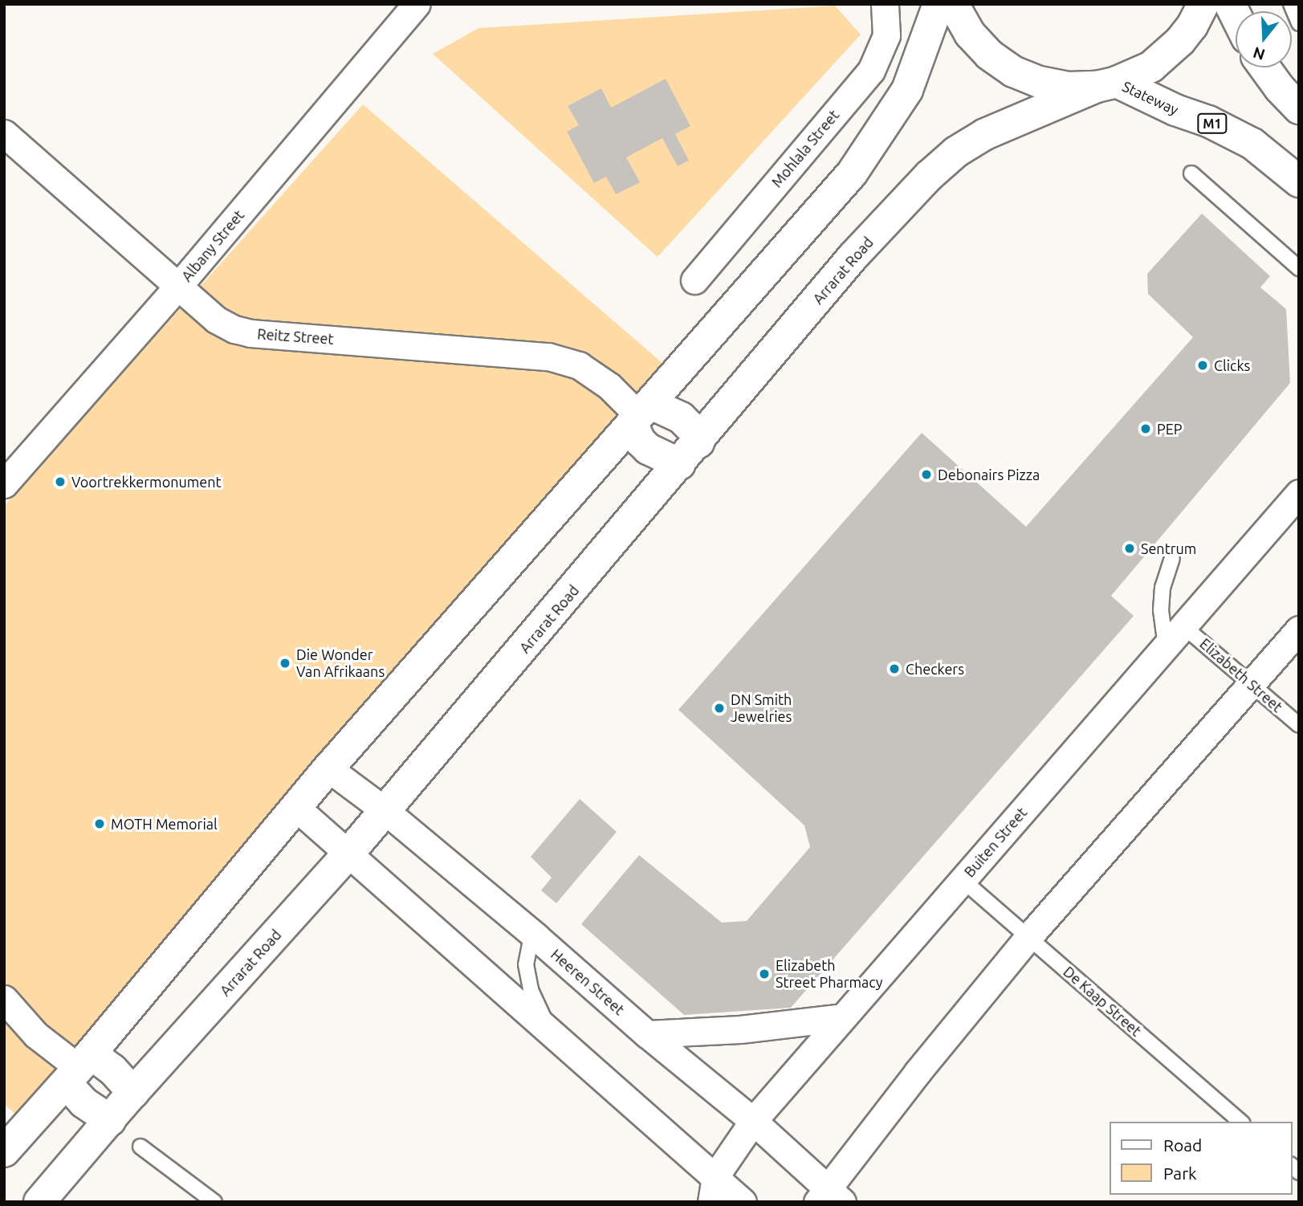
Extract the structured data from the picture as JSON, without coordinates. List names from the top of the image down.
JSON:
{
  "streets": {
    "street": [
      "Stateway",
      "M1",
      "Mohlala Street",
      "Albany Street",
      "Arrarat Road",
      "Reitz Street",
      "Buiten Street",
      "Heeren Street"
    ],
    "lane": ["Elizabeth Street", "De Kaap Street"]
  },
  "crossings": [
    ["Stateway", "M1"],
    ["Stateway", "Arrarat Road"],
    ["M1", "Arrarat Road"],
    ["Albany Street", "Reitz Street"],
    ["Arrarat Road", "Heeren Street"],
    ["Elizabeth Street", "Buiten Street"],
    ["Buiten Street", "Heeren Street"],
    ["Buiten Street", "De Kaap Street"]
  ],
  "places": [
    "Clicks",
    "PEP",
    "Debonairs Pizza",
    "Voortrekkermonument",
    "Sentrum",
    "Die Wonder Van Afrikaans",
    "Checkers",
    "DN Smith Jewelries",
    "MOTH Memorial",
    "Elizabeth Street Pharmacy"
  ],
  "legend": ["Road", "Park"],
  "north": "bottom"
}
